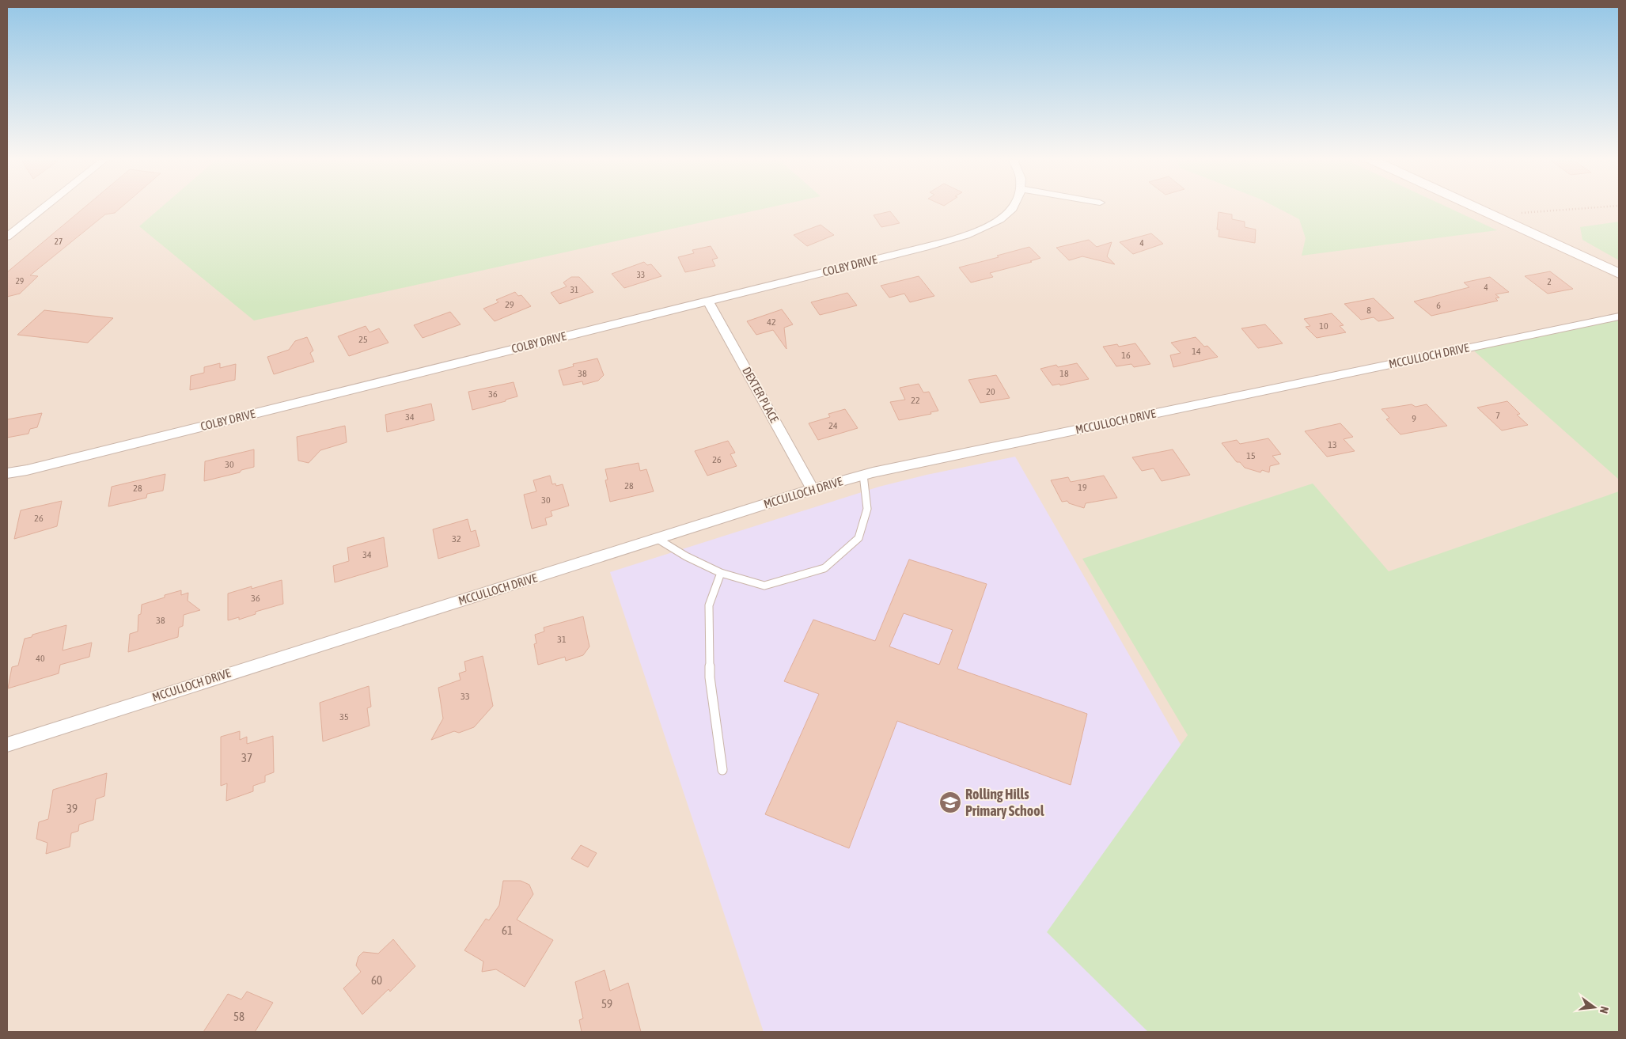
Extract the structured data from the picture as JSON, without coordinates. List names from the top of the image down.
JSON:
{
  "streets": {
    "street": ["COLBY DRIVE", "MCCULLOCH DRIVE", "DEXTER PLACE"]
  },
  "crossings": [
    ["COLBY DRIVE", "DEXTER PLACE"],
    ["MCCULLOCH DRIVE", "DEXTER PLACE"]
  ],
  "places": {
    "school or university": ["Rolling Hills Primary School"]
  },
  "house_numbers": [
    "27",
    "4",
    "33",
    "29",
    "2",
    "4",
    "31",
    "29",
    "6",
    "8",
    "42",
    "10",
    "25",
    "14",
    "16",
    "38",
    "18",
    "20",
    "36",
    "22",
    "7",
    "34",
    "9",
    "24",
    "13",
    "15",
    "26",
    "30",
    "28",
    "19",
    "28",
    "30",
    "26",
    "32",
    "34",
    "36",
    "38",
    "31",
    "40",
    "33",
    "35",
    "37",
    "39",
    "61",
    "60",
    "59",
    "58"
  ],
  "north": "right"
}
